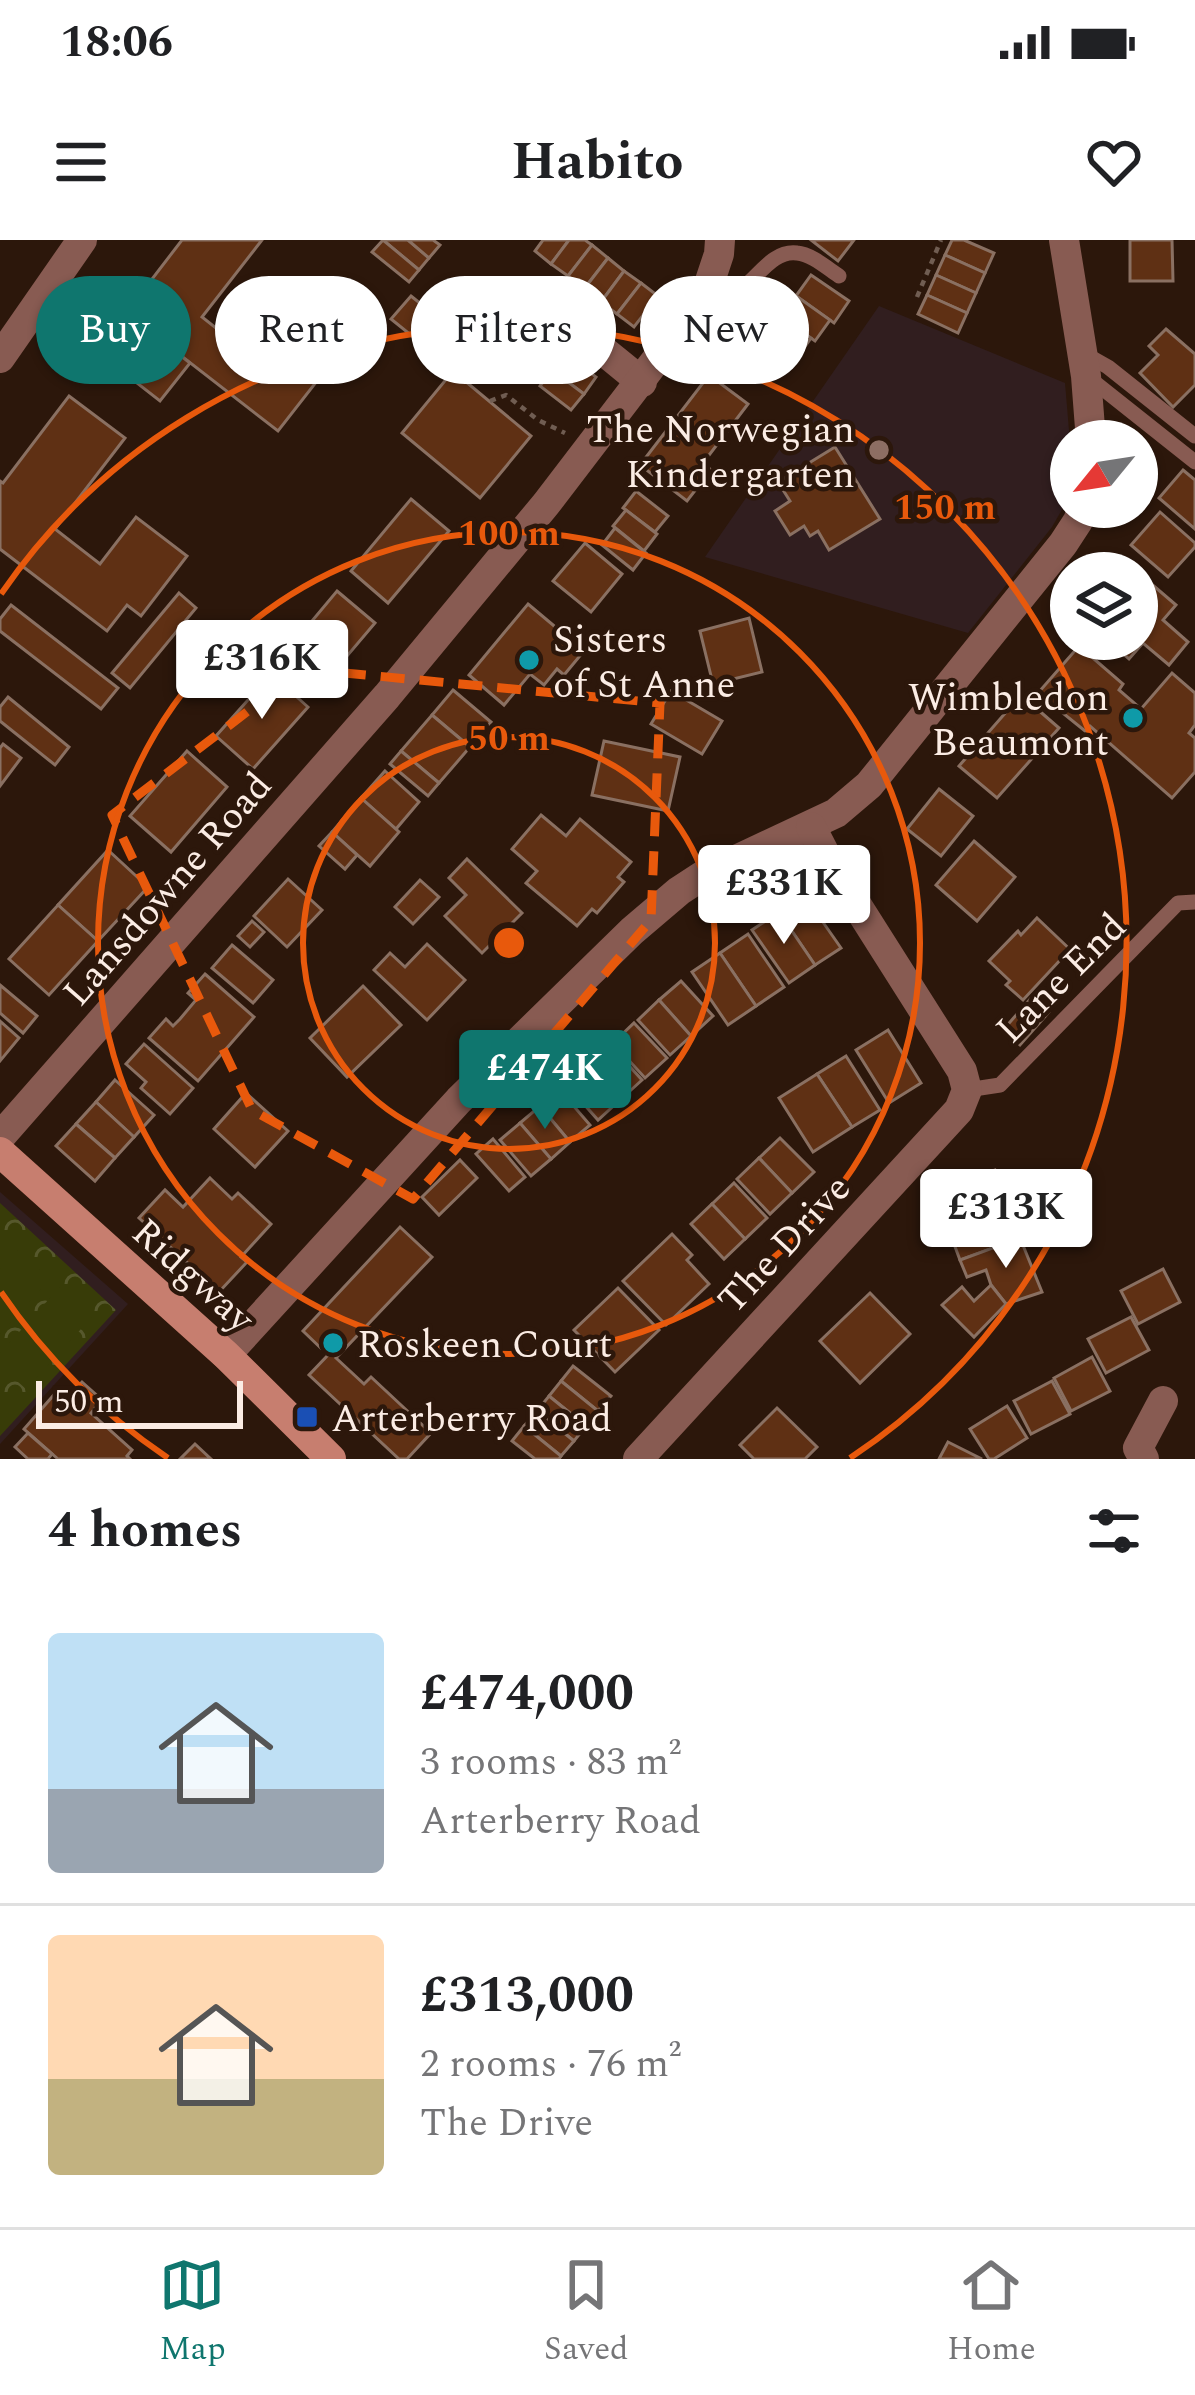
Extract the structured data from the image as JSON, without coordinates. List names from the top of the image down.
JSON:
{
  "streets": {
    "street": ["Lansdowne Road", "The Drive", "Ridgway"],
    "lane": ["Lane End"]
  },
  "crossings": [
    ["Lane End", "The Drive"]
  ],
  "places": {
    "other": [
      "The Norwegian Kindergarten",
      "Sisters of St Anne",
      "Wimbledon Beaumont",
      "Roskeen Court"
    ],
    "transit": ["Arterberry Road"]
  },
  "scale_bar": "50 m",
  "north": "bottom left",
  "page": {
    "status": "18:06",
    "header": "Habito",
    "chip": [
      "Buy",
      "Rent",
      "Filters",
      "New"
    ],
    "price": [
      "£316K",
      "£331K",
      "£474K",
      "£313K"
    ],
    "scale": "50 m",
    "heading": "4 homes",
    "list": [
      {
        "name": "£474,000",
        "note": "3 rooms · 83 m² · Arterberry Road"
      },
      {
        "name": "£313,000",
        "note": "2 rooms · 76 m² · The Drive"
      }
    ],
    "tabs": ["Map", "Saved", "Home"]
  },
  "rings": ["150 m", "100 m", "50 m"]
}
